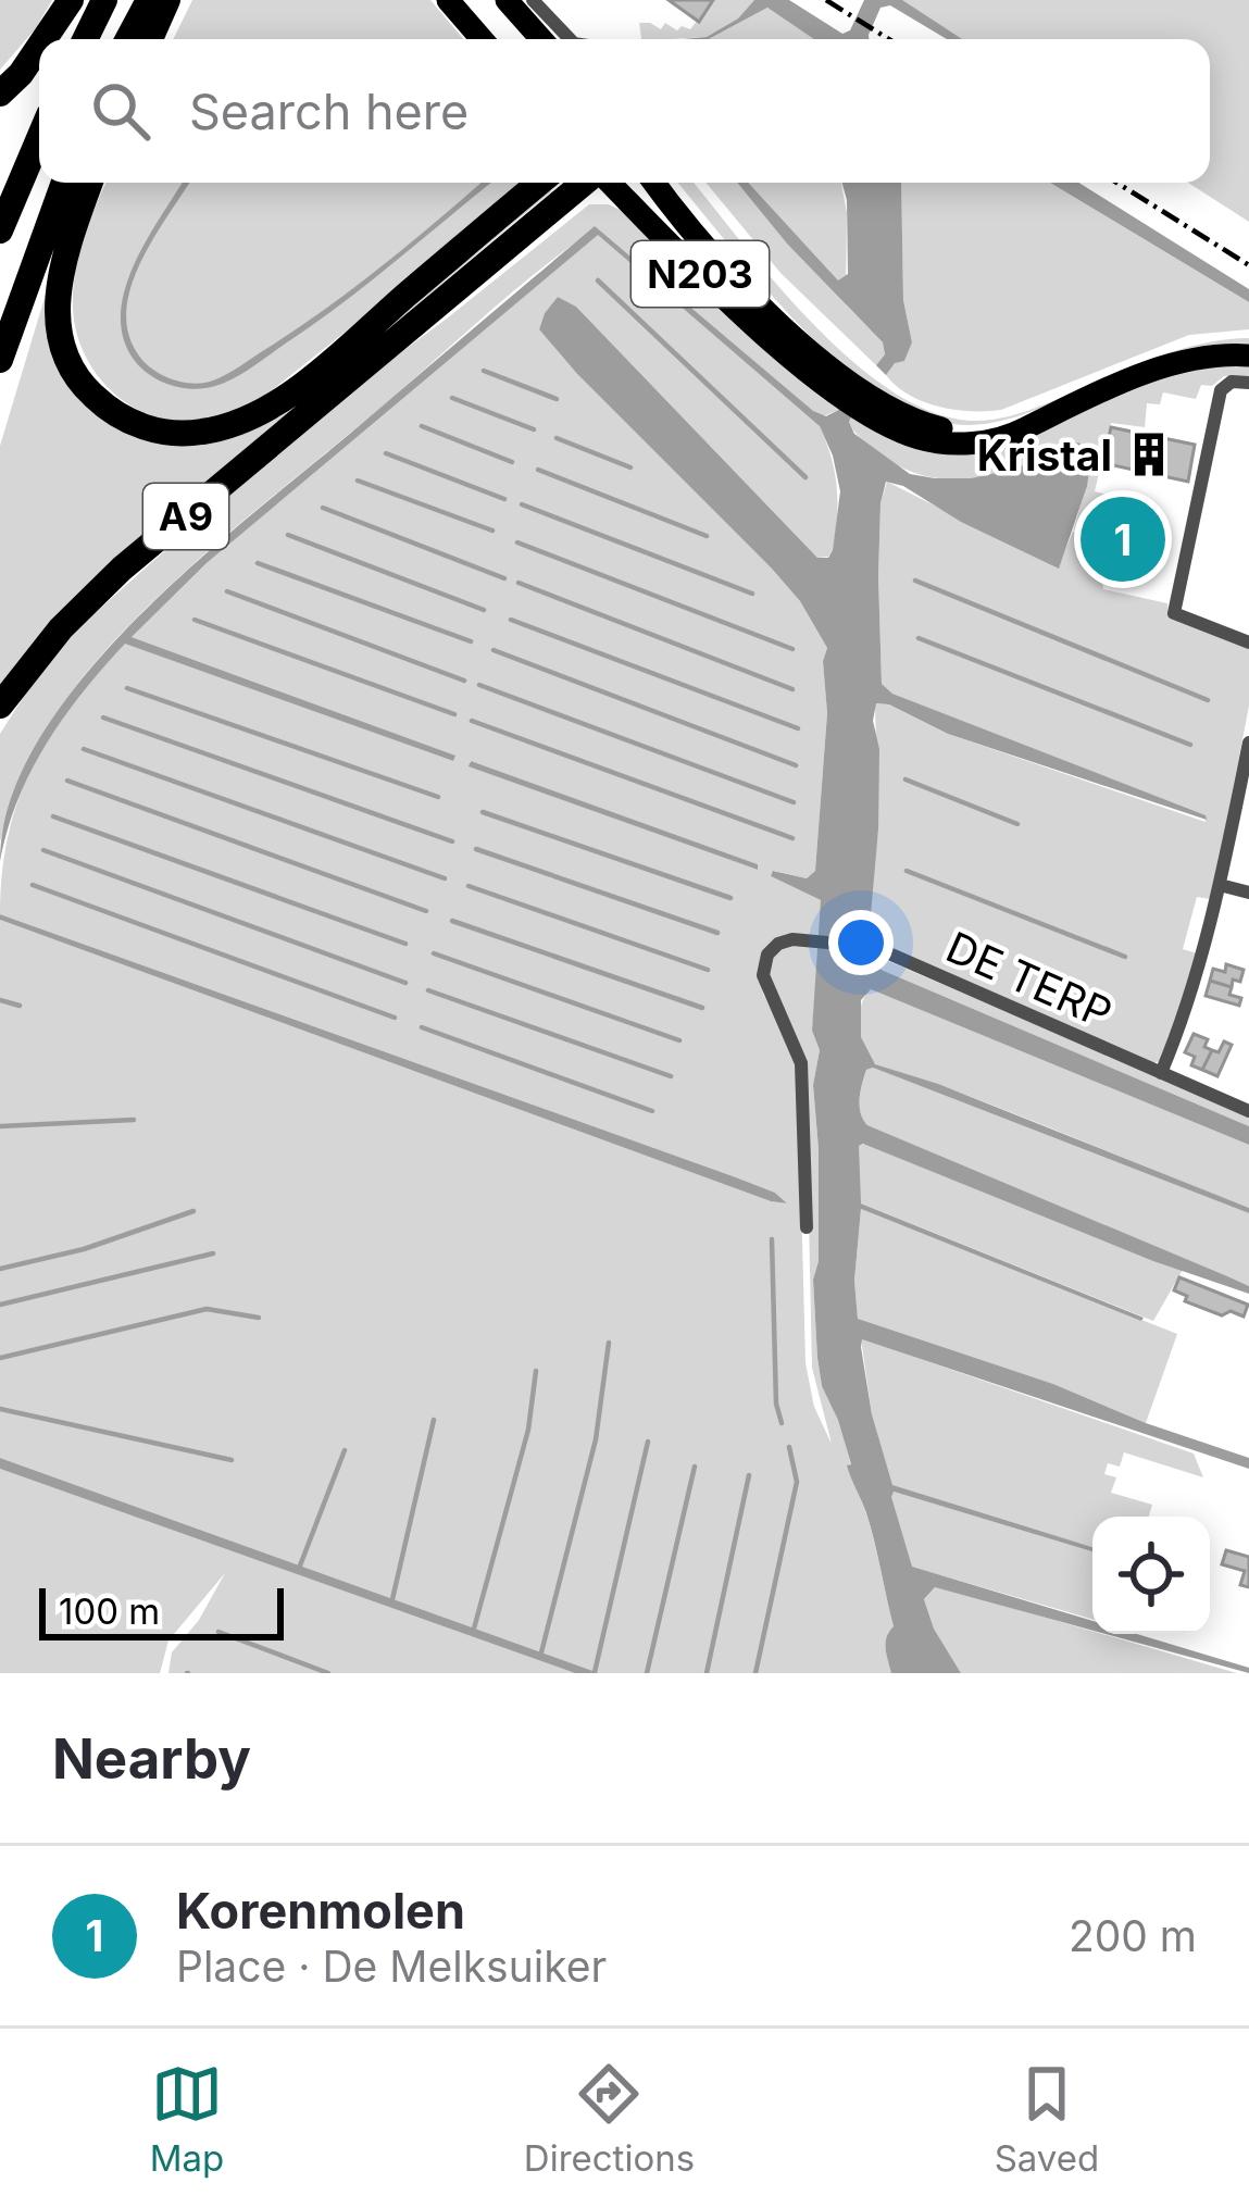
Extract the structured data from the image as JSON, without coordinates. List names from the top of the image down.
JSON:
{
  "streets": {
    "highway": ["A9"],
    "main road": ["N203"],
    "street": ["DE TERP"]
  },
  "places": {
    "building": ["Kristal"]
  },
  "scale_bar": "100 m",
  "page": {
    "search": "Search here",
    "pins": "1",
    "scale": "100 m",
    "heading": "Nearby",
    "list": [
      {
        "mark": "1",
        "name": "Korenmolen",
        "note": "Place · De Melksuiker",
        "value": "200 m"
      }
    ],
    "nav": ["Map", "Directions", "Saved"]
  }
}
